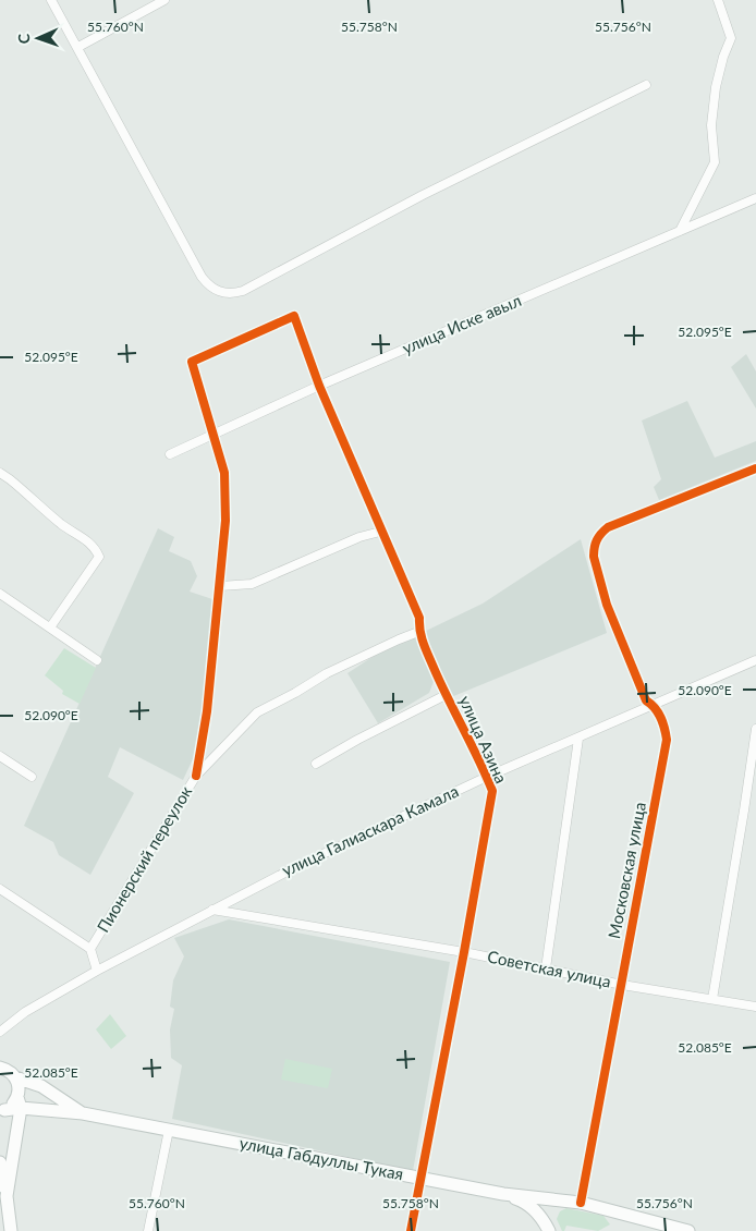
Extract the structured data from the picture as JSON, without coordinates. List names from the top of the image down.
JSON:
{
  "streets": {
    "main road": ["улица Габдуллы Тукая"],
    "street": [
      "улица Иске авыл",
      "улица Азина",
      "улица Галиаскара Камала",
      "Пионерский переулок",
      "Московская улица",
      "Советская улица"
    ]
  },
  "crossings": [
    ["улица Иске авыл", "улица Азина"],
    ["улица Азина", "улица Галиаскара Камала"],
    ["улица Азина", "Пионерский переулок"],
    ["улица Азина", "Советская улица"],
    ["улица Азина", "улица Габдуллы Тукая"],
    ["улица Галиаскара Камала", "Московская улица"],
    ["улица Галиаскара Камала", "Советская улица"],
    ["Московская улица", "Советская улица"],
    ["Московская улица", "улица Габдуллы Тукая"]
  ],
  "north": "left",
  "coordinates": [
    "55.760°N",
    "55.758°N",
    "55.756°N",
    "52.095°E",
    "52.090°E",
    "52.085°E"
  ]
}
